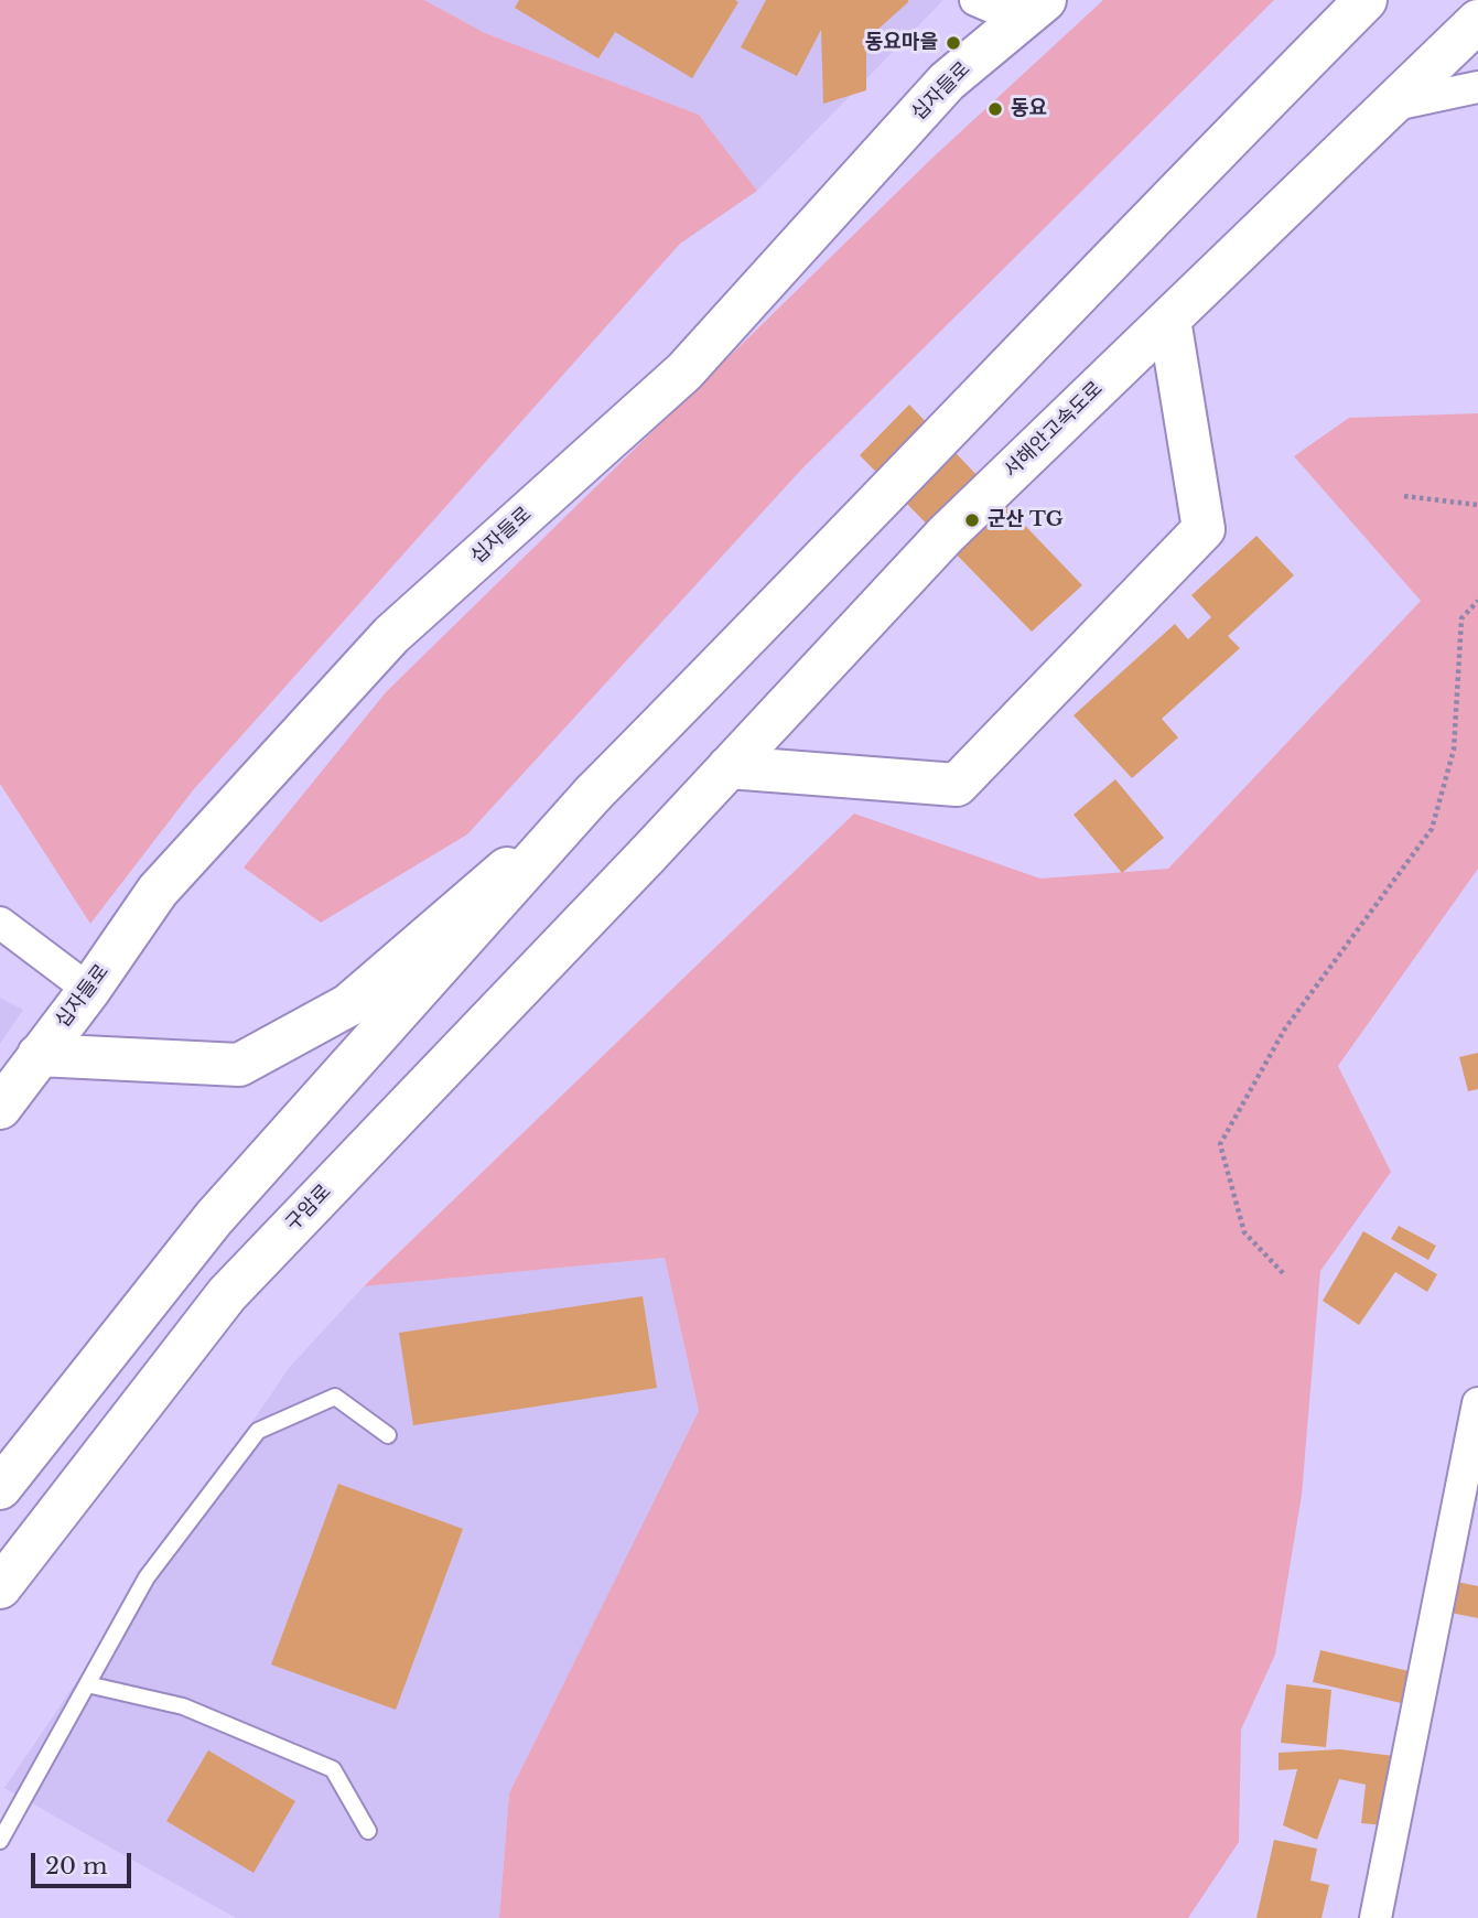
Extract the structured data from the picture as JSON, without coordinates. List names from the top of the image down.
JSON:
{
  "streets": {
    "main road": ["십자들로", "서해안고속도로", "구암로"]
  },
  "crossings": [
    ["서해안고속도로", "구암로"]
  ],
  "places": ["동요마을", "동요", "군산 TG"],
  "scale_bar": "20 m"
}
